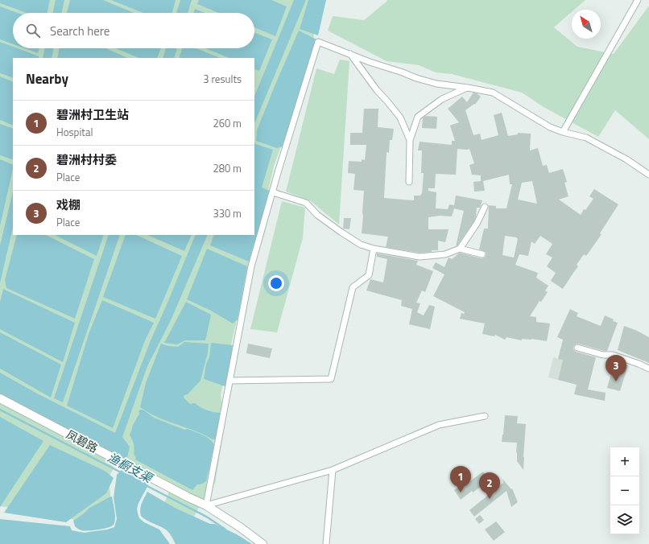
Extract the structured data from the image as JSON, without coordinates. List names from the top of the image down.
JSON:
{
  "streets": {
    "main road": ["凤碧路"]
  },
  "water": ["渔橱支渠"],
  "north": "top left",
  "page": {
    "search": "Search here",
    "heading": ["Nearby", "3 results"],
    "list": [
      {
        "mark": "1",
        "name": "碧洲村卫生站",
        "note": "Hospital",
        "value": "260 m"
      },
      {
        "mark": "2",
        "name": "碧洲村村委",
        "note": "Place",
        "value": "280 m"
      },
      {
        "mark": "3",
        "name": "戏棚",
        "note": "Place",
        "value": "330 m"
      }
    ],
    "pins": ["3", "1", "2"],
    "map_buttons": ["+", "−"]
  }
}
